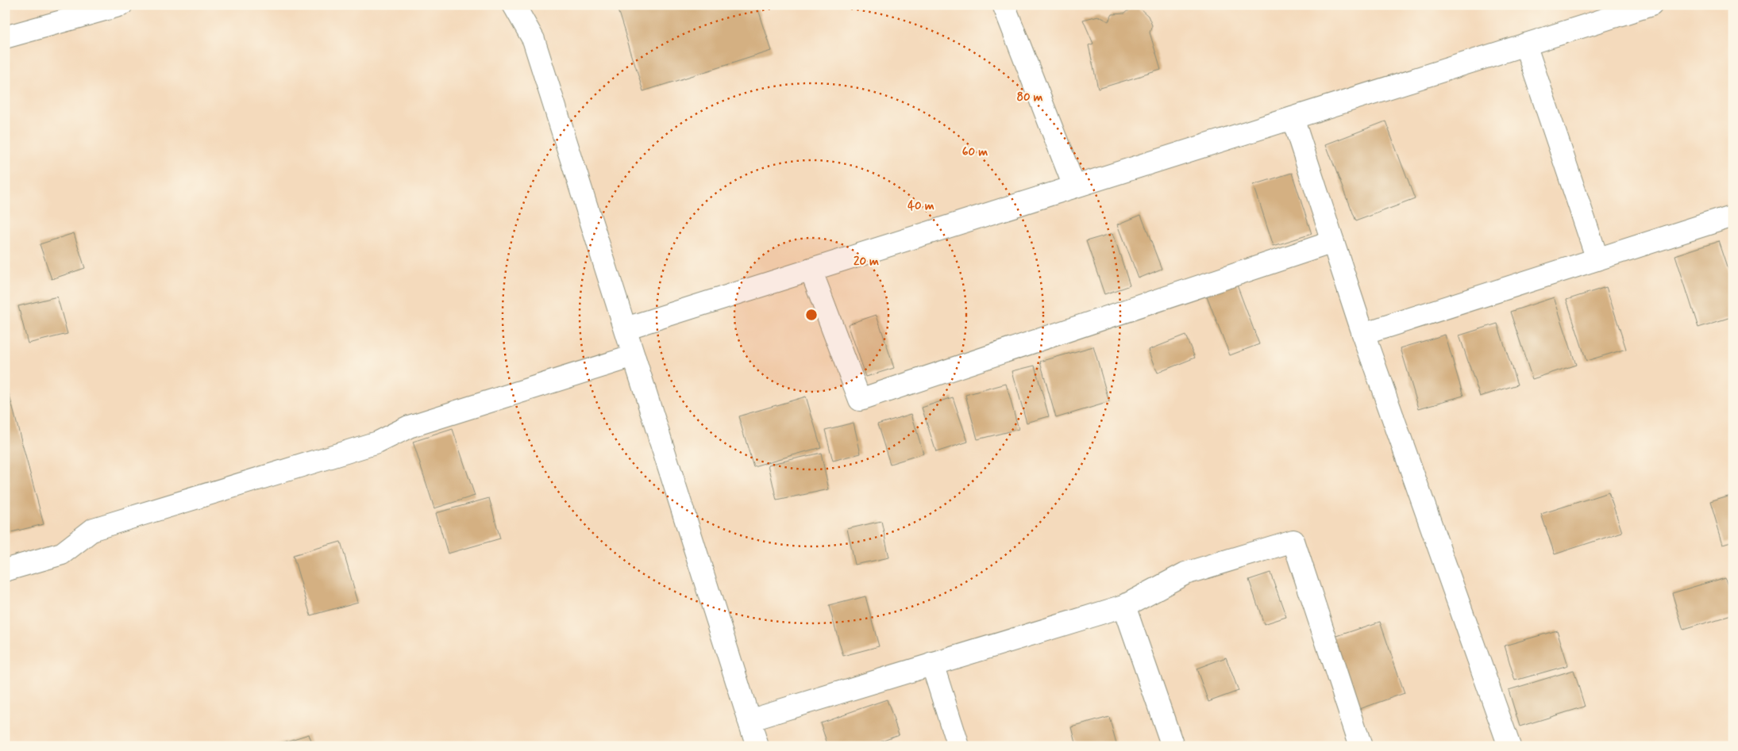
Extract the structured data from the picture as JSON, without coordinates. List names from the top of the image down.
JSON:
{
  "rings": [
    "80 m",
    "60 m",
    "40 m",
    "20 m"
  ]
}
